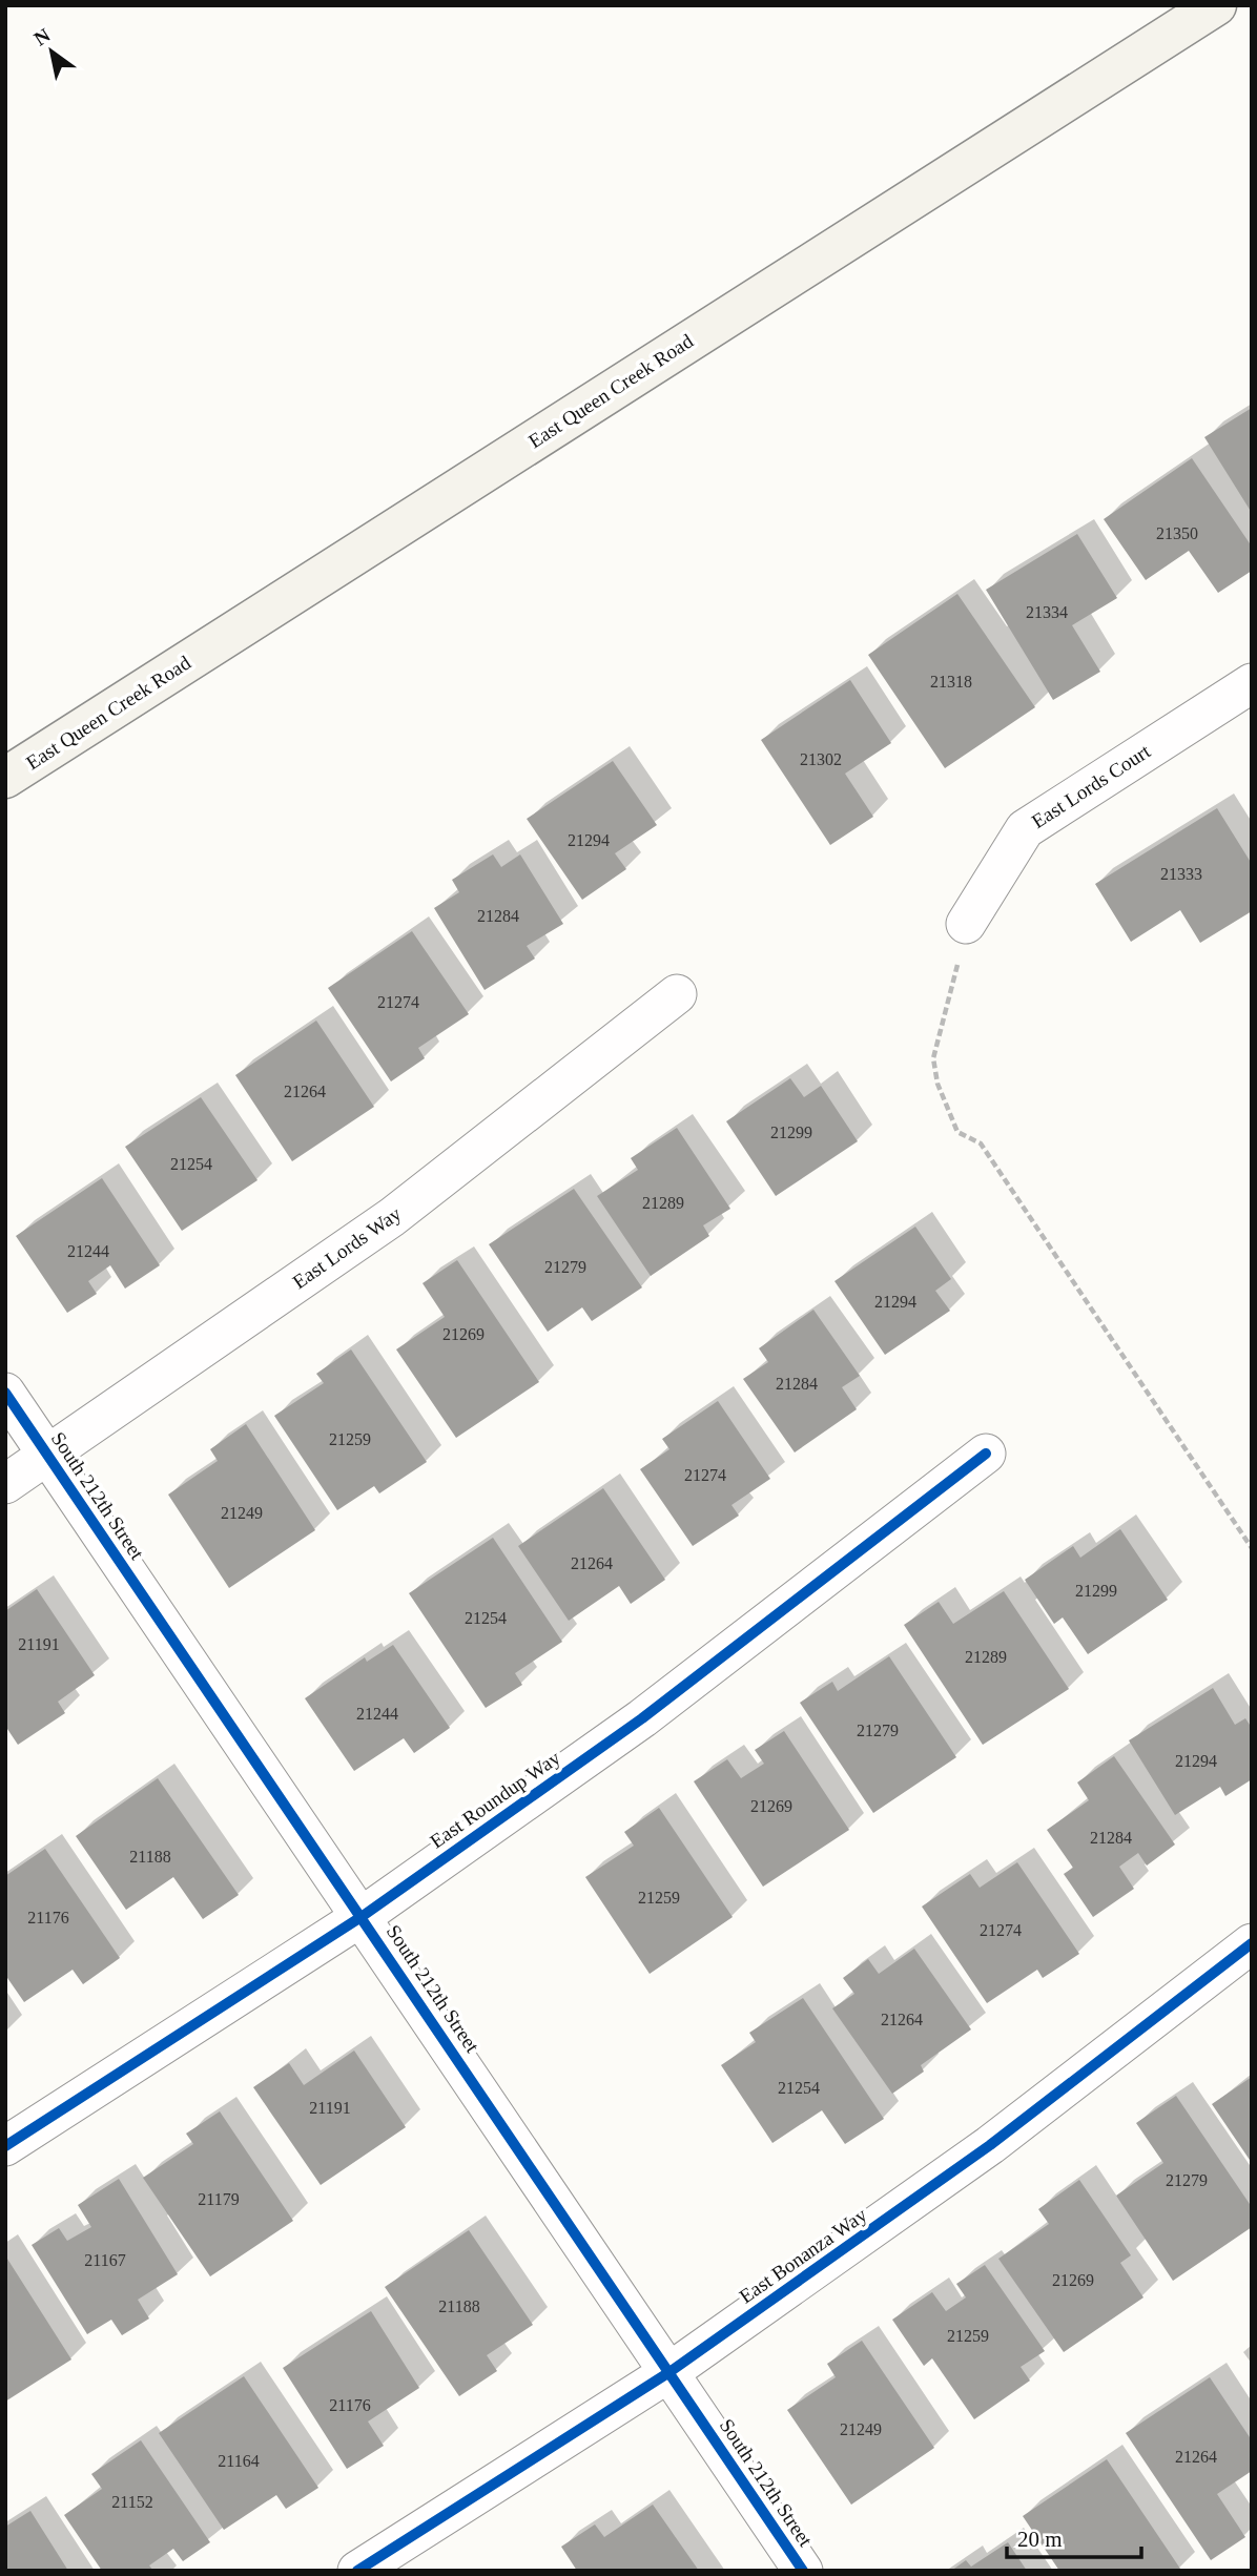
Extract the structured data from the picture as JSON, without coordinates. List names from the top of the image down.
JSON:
{
  "streets": {
    "main road": ["East Queen Creek Road"],
    "street": [
      "East Lords Court",
      "East Lords Way",
      "South 212th Street",
      "East Roundup Way",
      "East Bonanza Way"
    ]
  },
  "crossings": [
    ["East Lords Way", "South 212th Street"],
    ["South 212th Street", "East Roundup Way"],
    ["South 212th Street", "East Bonanza Way"]
  ],
  "house_numbers": [
    "21350",
    "21334",
    "21318",
    "21302",
    "21294",
    "21333",
    "21284",
    "21274",
    "21264",
    "21299",
    "21254",
    "21289",
    "21244",
    "21279",
    "21294",
    "21269",
    "21284",
    "21259",
    "21274",
    "21249",
    "21264",
    "21299",
    "21254",
    "21191",
    "21289",
    "21244",
    "21279",
    "21294",
    "21269",
    "21284",
    "21188",
    "21259",
    "21176",
    "21274",
    "21264",
    "21254",
    "21191",
    "21279",
    "21179",
    "21167",
    "21269",
    "21188",
    "21259",
    "21176",
    "21249",
    "21264",
    "21164",
    "21152"
  ],
  "scale_bar": "20 m",
  "north": "top left"
}
